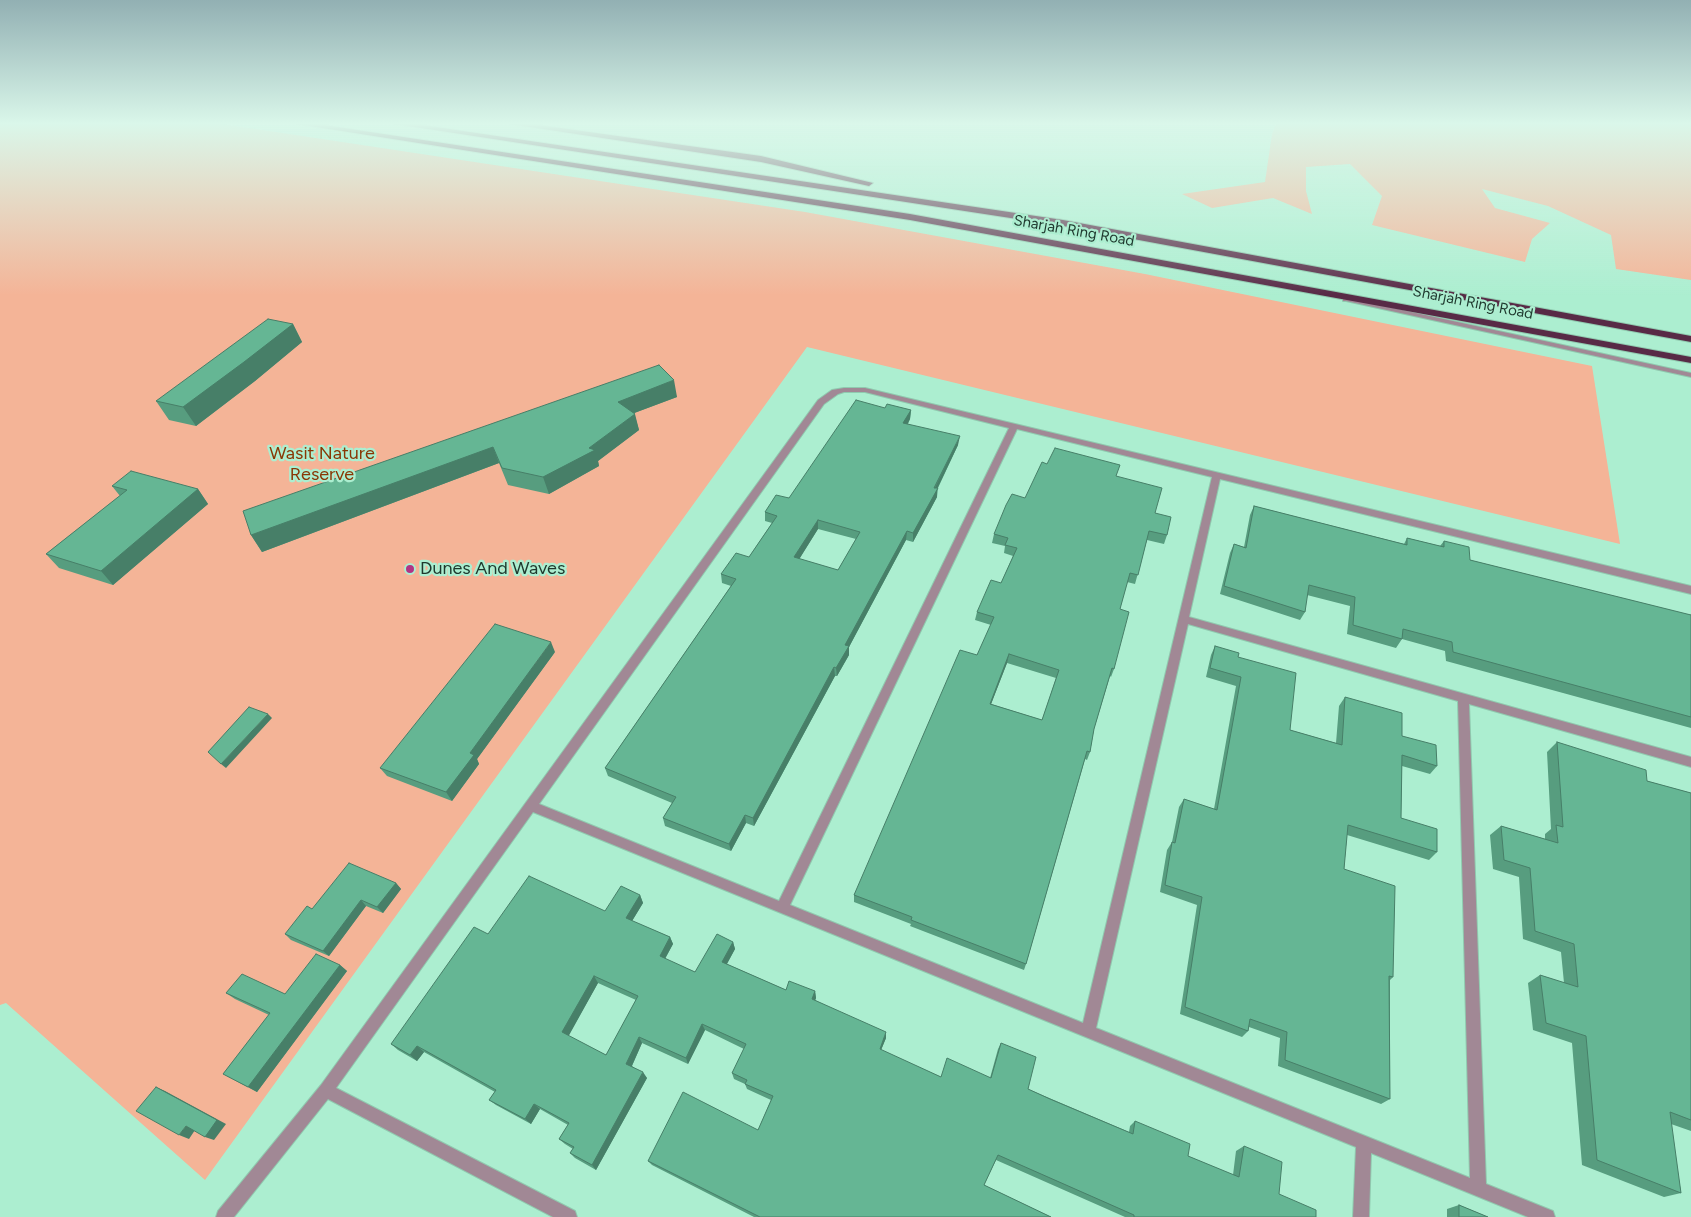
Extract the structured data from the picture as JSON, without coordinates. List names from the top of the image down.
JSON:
{
  "streets": {
    "highway": ["Sharjah Ring Road"]
  },
  "parks": ["Wasit Nature Reserve"],
  "places": ["Dunes And Waves"]
}
